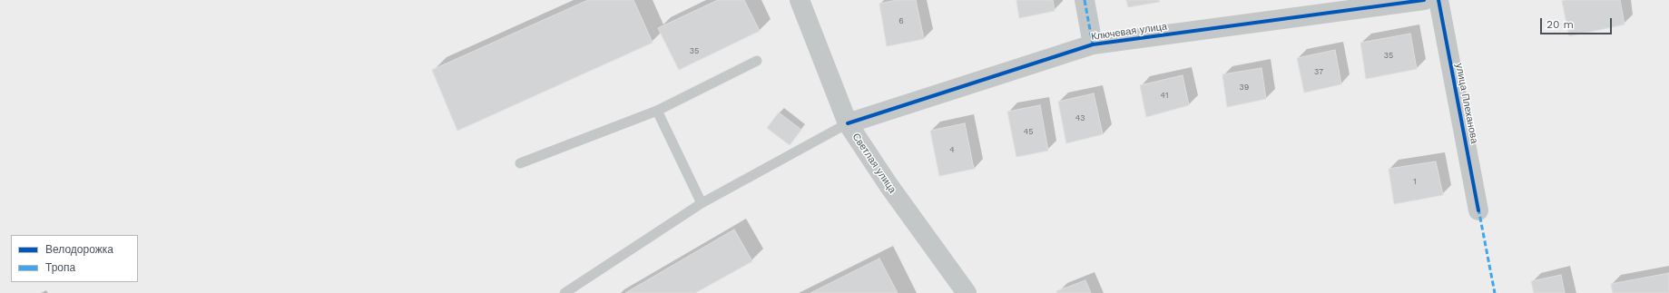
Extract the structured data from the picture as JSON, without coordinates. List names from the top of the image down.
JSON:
{
  "streets": {
    "street": ["Ключевая улица", "улица Плеханова", "Светлая улица"]
  },
  "crossings": [
    ["Ключевая улица", "Светлая улица"]
  ],
  "house_numbers": [
    "6",
    "35",
    "35",
    "37",
    "39",
    "41",
    "43",
    "45",
    "4",
    "1"
  ],
  "legend": ["Велодорожка", "Тропа"],
  "scale_bar": "20 m"
}
